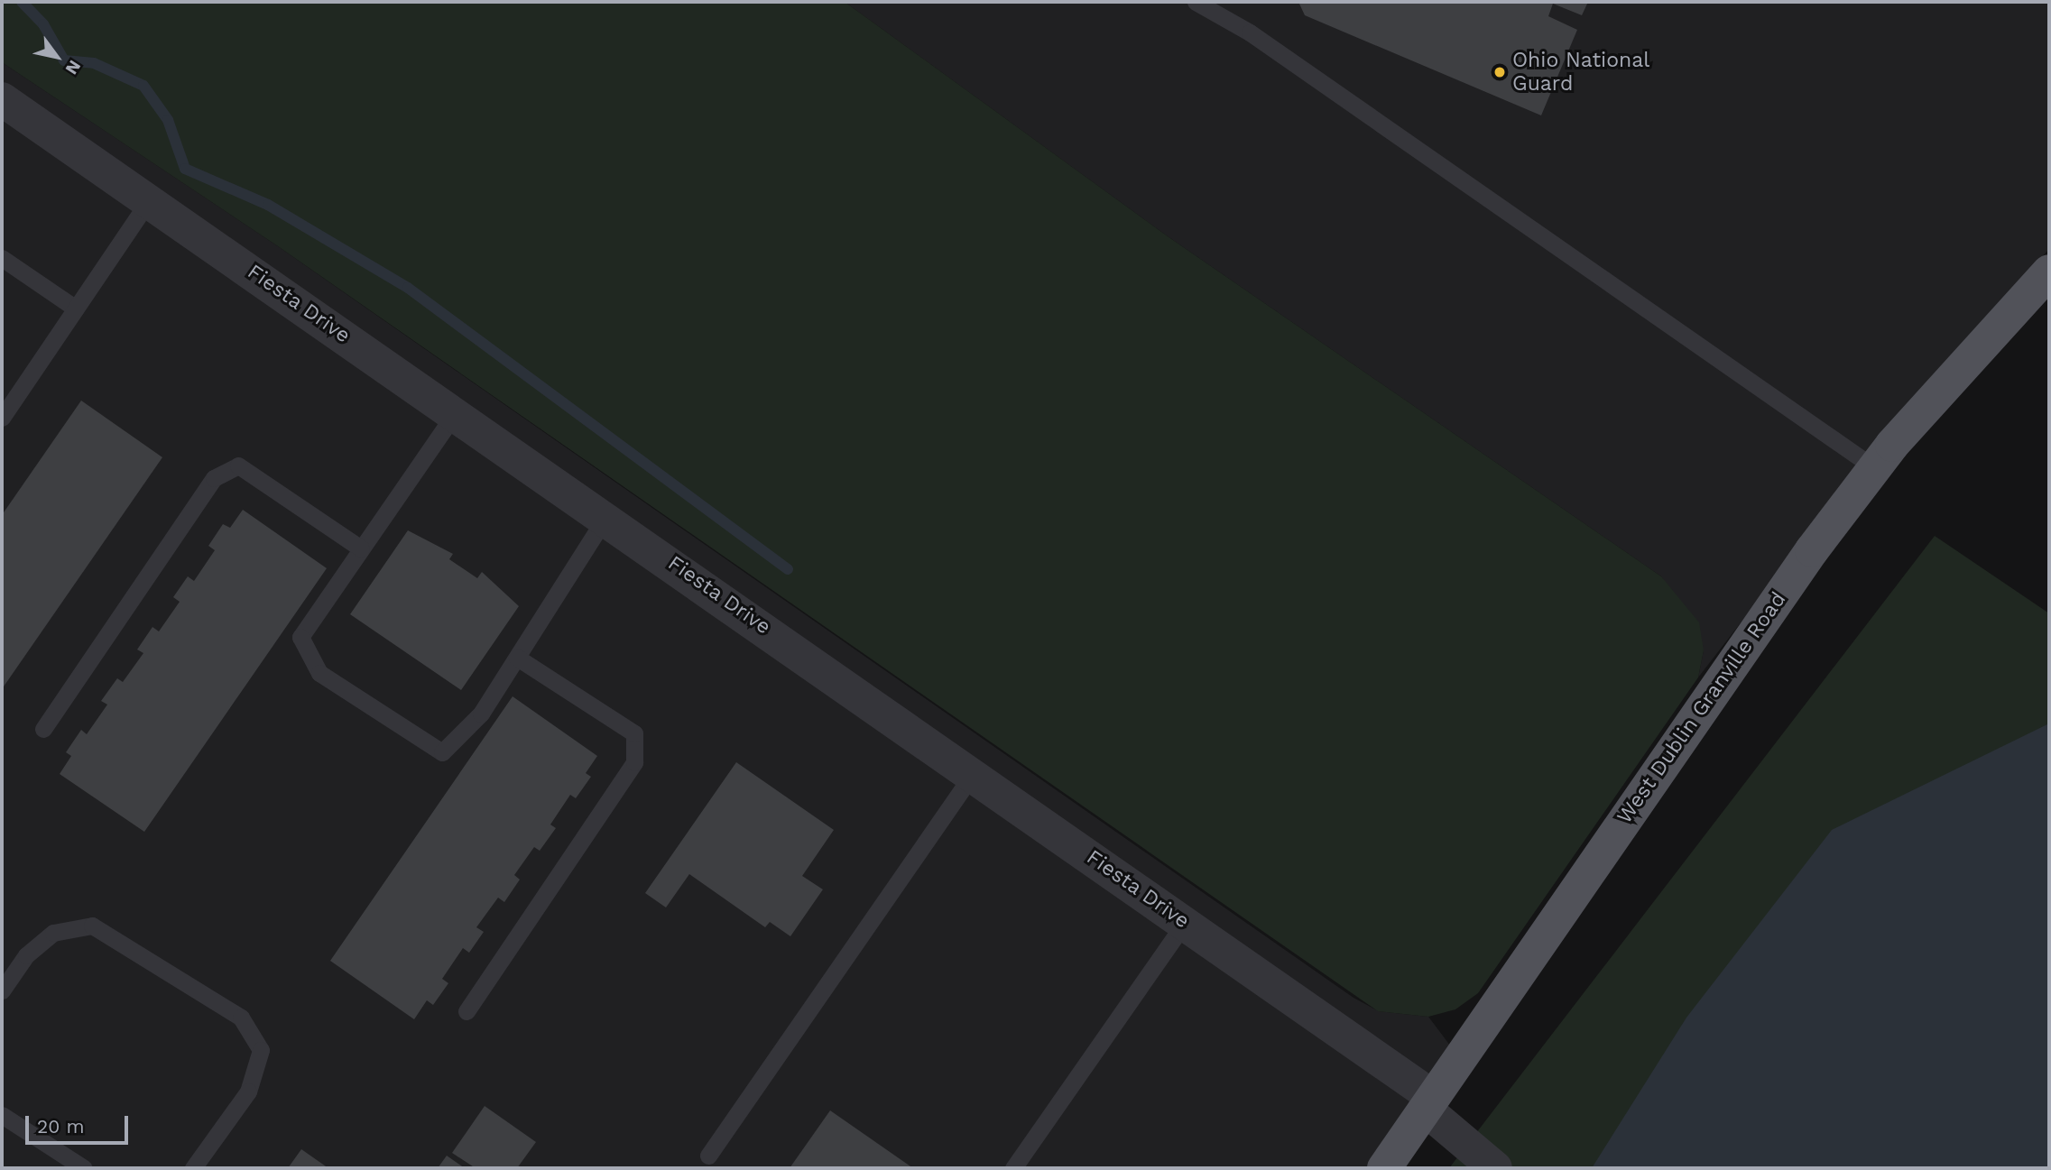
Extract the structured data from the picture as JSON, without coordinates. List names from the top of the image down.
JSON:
{
  "streets": {
    "main road": ["West Dublin Granville Road"],
    "street": ["Fiesta Drive"]
  },
  "crossings": [
    ["Fiesta Drive", "West Dublin Granville Road"]
  ],
  "places": ["Ohio National Guard"],
  "scale_bar": "20 m",
  "north": "bottom right"
}
